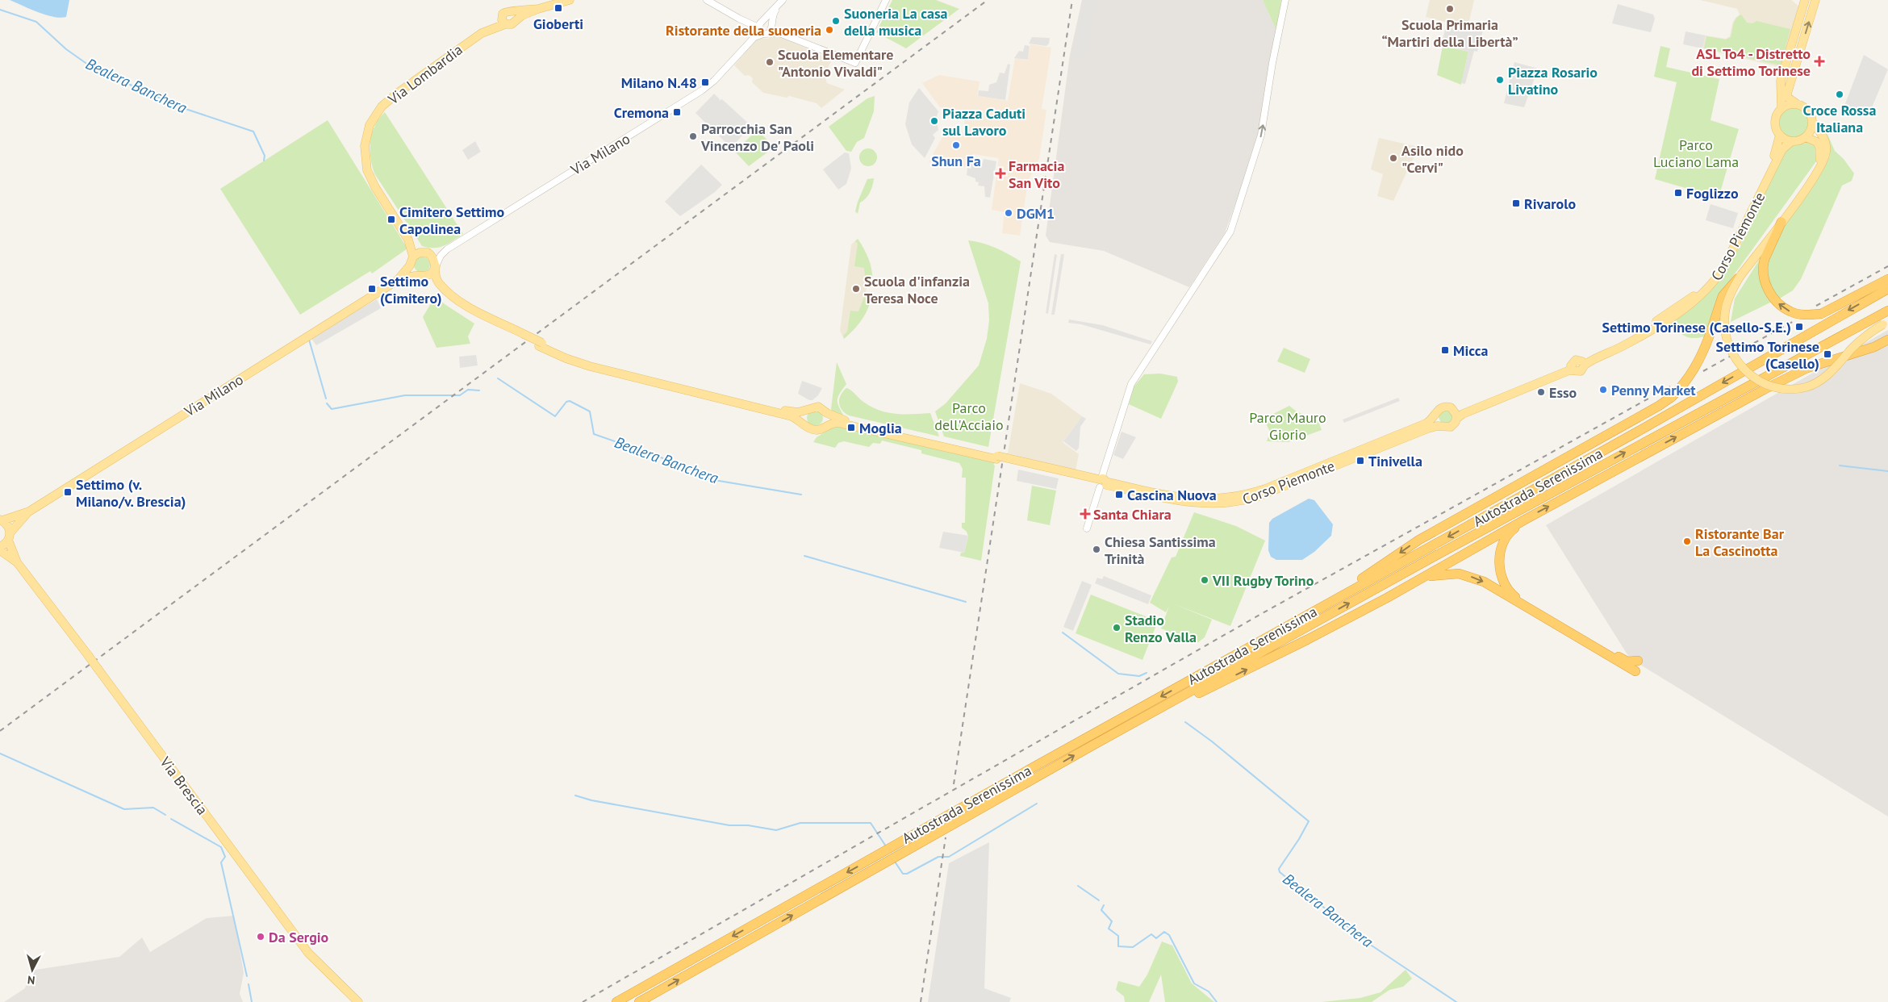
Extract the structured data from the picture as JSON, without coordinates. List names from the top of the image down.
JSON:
{
  "streets": {
    "highway": ["Autostrada Serenissima"],
    "main road": [
      "Via Lombardia",
      "Via Milano",
      "Corso Piemonte",
      "Via Brescia"
    ]
  },
  "water": ["Bealera Banchera"],
  "parks": ["Parco Luciano Lama", "Parco dell'Acciaio", "Parco Mauro Giorio"],
  "places": {
    "transit": [
      "Gioberti",
      "Milano N.48",
      "Cremona",
      "Foglizzo",
      "Rivarolo",
      "Cimitero Settimo Capolinea",
      "Settimo (Cimitero)",
      "Settimo Torinese (Casello-S.E.)",
      "Micca",
      "Settimo Torinese (Casello)",
      "Moglia",
      "Tinivella",
      "Settimo (v. Milano/v. Brescia)",
      "Cascina Nuova"
    ],
    "other": [
      "Scuola Primaria “Martiri della Libertà”",
      "Suoneria La casa della musica",
      "Ristorante della suoneria",
      "Scuola Elementare \"Antonio Vivaldi\"",
      "Piazza Rosario Livatino",
      "Croce Rossa Italiana",
      "Piazza Caduti sul Lavoro",
      "Parrocchia San Vincenzo De' Paoli",
      "Shun Fa",
      "Asilo nido \"Cervi\"",
      "DGM1",
      "Scuola d'infanzia Teresa Noce",
      "Penny Market",
      "Esso",
      "Ristorante Bar La Cascinotta",
      "Chiesa Santissima Trinità",
      "VII Rugby Torino",
      "Stadio Renzo Valla",
      "Da Sergio"
    ],
    "health": ["ASL To4 - Distretto di Settimo Torinese", "Farmacia San Vito", "Santa Chiara"]
  },
  "north": "bottom"
}
